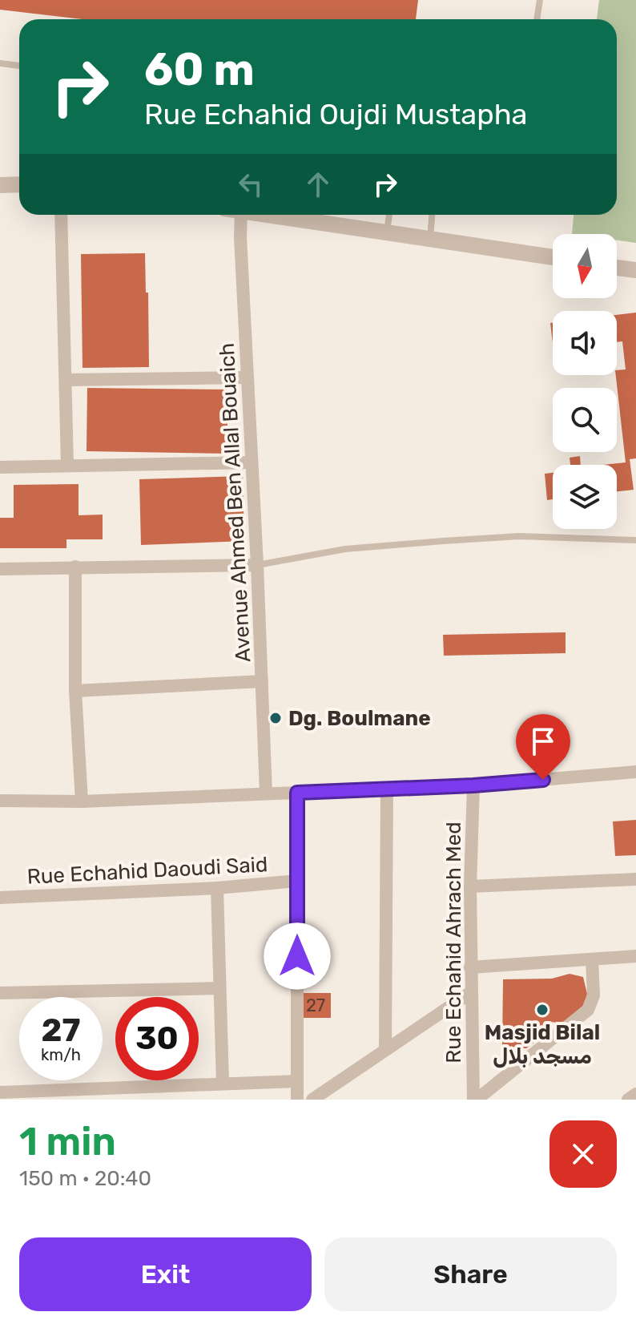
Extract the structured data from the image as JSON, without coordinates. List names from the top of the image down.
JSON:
{
  "streets": {
    "street": ["Avenue Ahmed Ben Allal Bouaich", "Rue Echahid Daoudi Said", "Rue Echahid Ahrach Med"]
  },
  "places": ["Dg. Boulmane", "Masjid Bilal مسجد بلال"],
  "house_numbers": ["27"],
  "north": "bottom",
  "page": {
    "turn": ["60 m", "Rue Echahid Oujdi Mustapha"],
    "speed": "27 km/h",
    "limit": "30",
    "heading": ["1 min", "150 m · 20:40"],
    "buttons": ["Exit", "Share"]
  }
}
